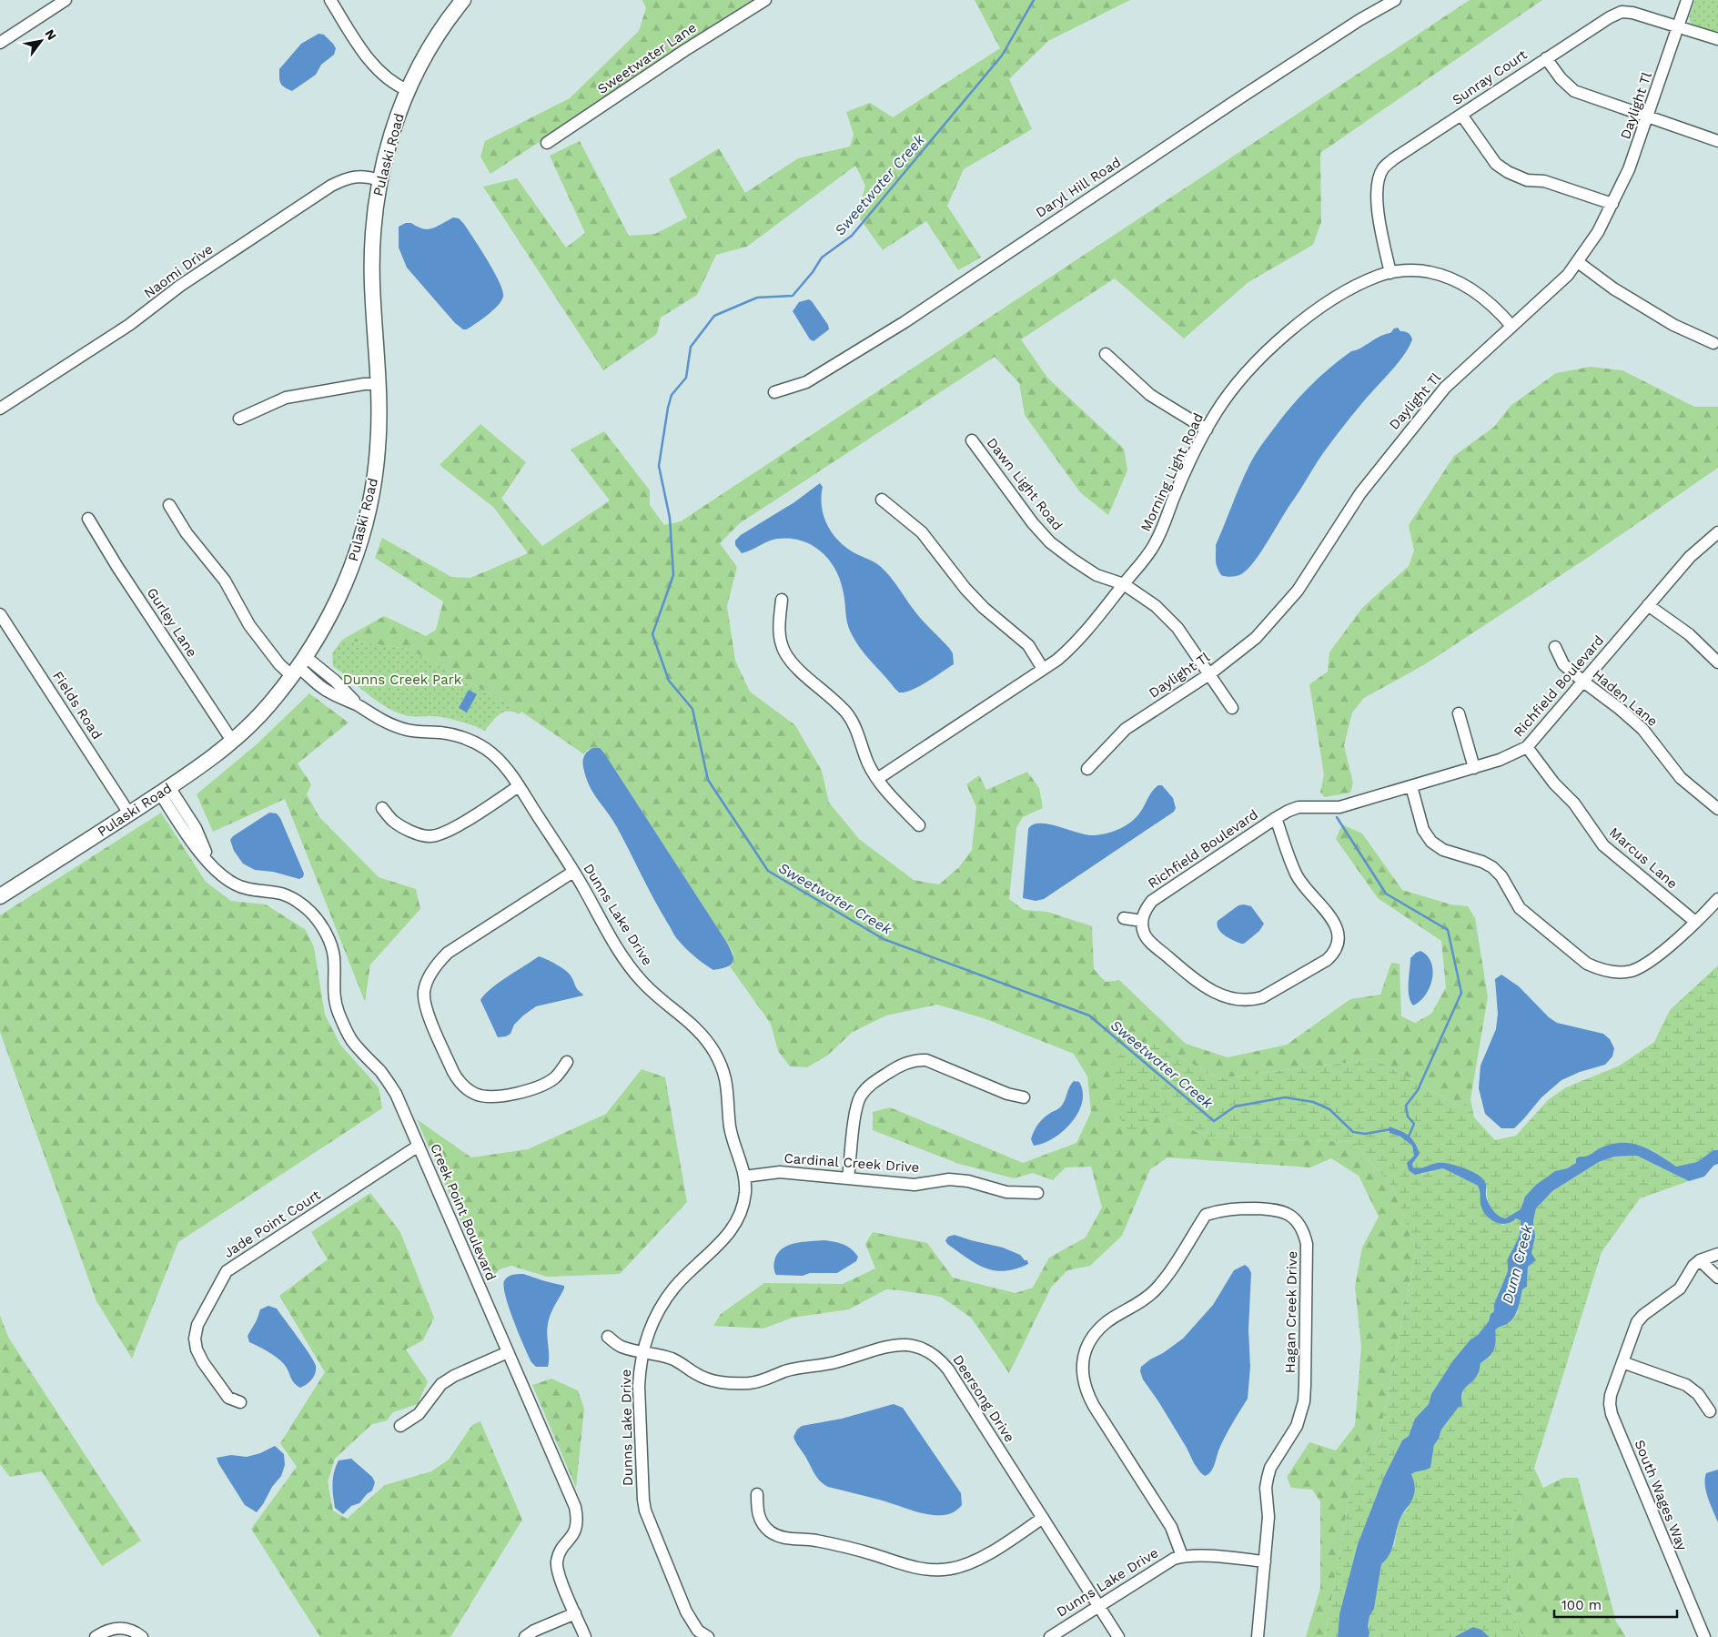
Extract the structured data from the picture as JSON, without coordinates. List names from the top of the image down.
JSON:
{
  "streets": {
    "main road": ["Pulaski Road"],
    "street": [
      "Sweetwater Lane",
      "Sunray Court",
      "Daylight Tl",
      "Daryl Hill Road",
      "Naomi Drive",
      "Morning Light Road",
      "Dawn Light Road",
      "Gurley Lane",
      "Richfield Boulevard",
      "Haden Lane",
      "Fields Road",
      "Marcus Lane",
      "Dunns Lake Drive",
      "Cardinal Creek Drive",
      "Creek Point Boulevard",
      "Jade Point Court",
      "Hagan Creek Drive",
      "Deersong Drive",
      "South Wages Way"
    ]
  },
  "crossings": [
    ["Sunray Court", "Daylight Tl"],
    ["Sunray Court", "Morning Light Road"],
    ["Daylight Tl", "Morning Light Road"],
    ["Daylight Tl", "Dawn Light Road"],
    ["Pulaski Road", "Naomi Drive"],
    ["Pulaski Road", "Gurley Lane"],
    ["Pulaski Road", "Fields Road"],
    ["Pulaski Road", "Dunns Lake Drive"],
    ["Pulaski Road", "Creek Point Boulevard"],
    ["Morning Light Road", "Dawn Light Road"],
    ["Richfield Boulevard", "Haden Lane"],
    ["Richfield Boulevard", "Marcus Lane"],
    ["Dunns Lake Drive", "Cardinal Creek Drive"],
    ["Dunns Lake Drive", "Hagan Creek Drive"],
    ["Dunns Lake Drive", "Deersong Drive"],
    ["Creek Point Boulevard", "Jade Point Court"]
  ],
  "water": ["Sweetwater Creek", "Dunn Creek"],
  "parks": ["Dunns Creek Park"],
  "scale_bar": "100 m",
  "north": "top right"
}
